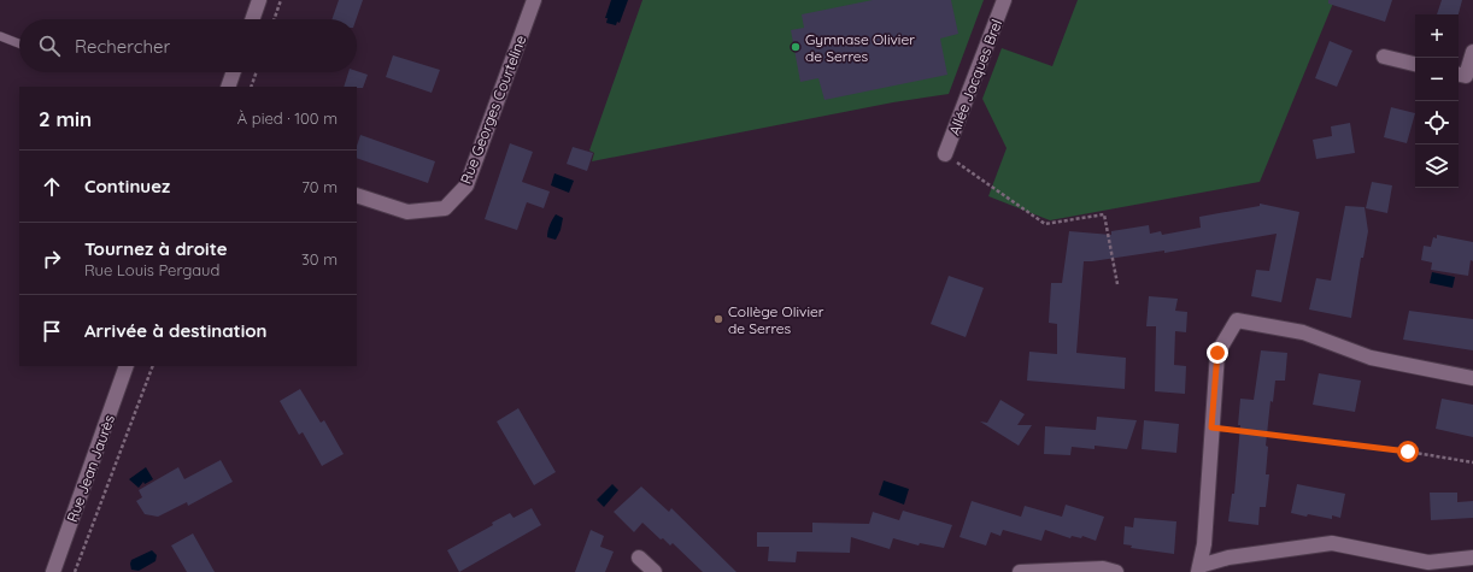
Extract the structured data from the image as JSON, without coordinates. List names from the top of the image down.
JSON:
{
  "streets": {
    "street": ["Allée Jacques Brel", "Rue Georges Courteline", "Rue Jean Jaurès"]
  },
  "places": ["Gymnase Olivier de Serres", "Collège Olivier de Serres"],
  "page": {
    "map_buttons": ["+", "−"],
    "search": "Rechercher",
    "heading": ["2 min", "À pied · 100 m"],
    "list": [
      ["Continuez", "70 m"],
      ["Tournez à droite", "Rue Louis Pergaud", "30 m"],
      "Arrivée à destination"
    ]
  }
}
